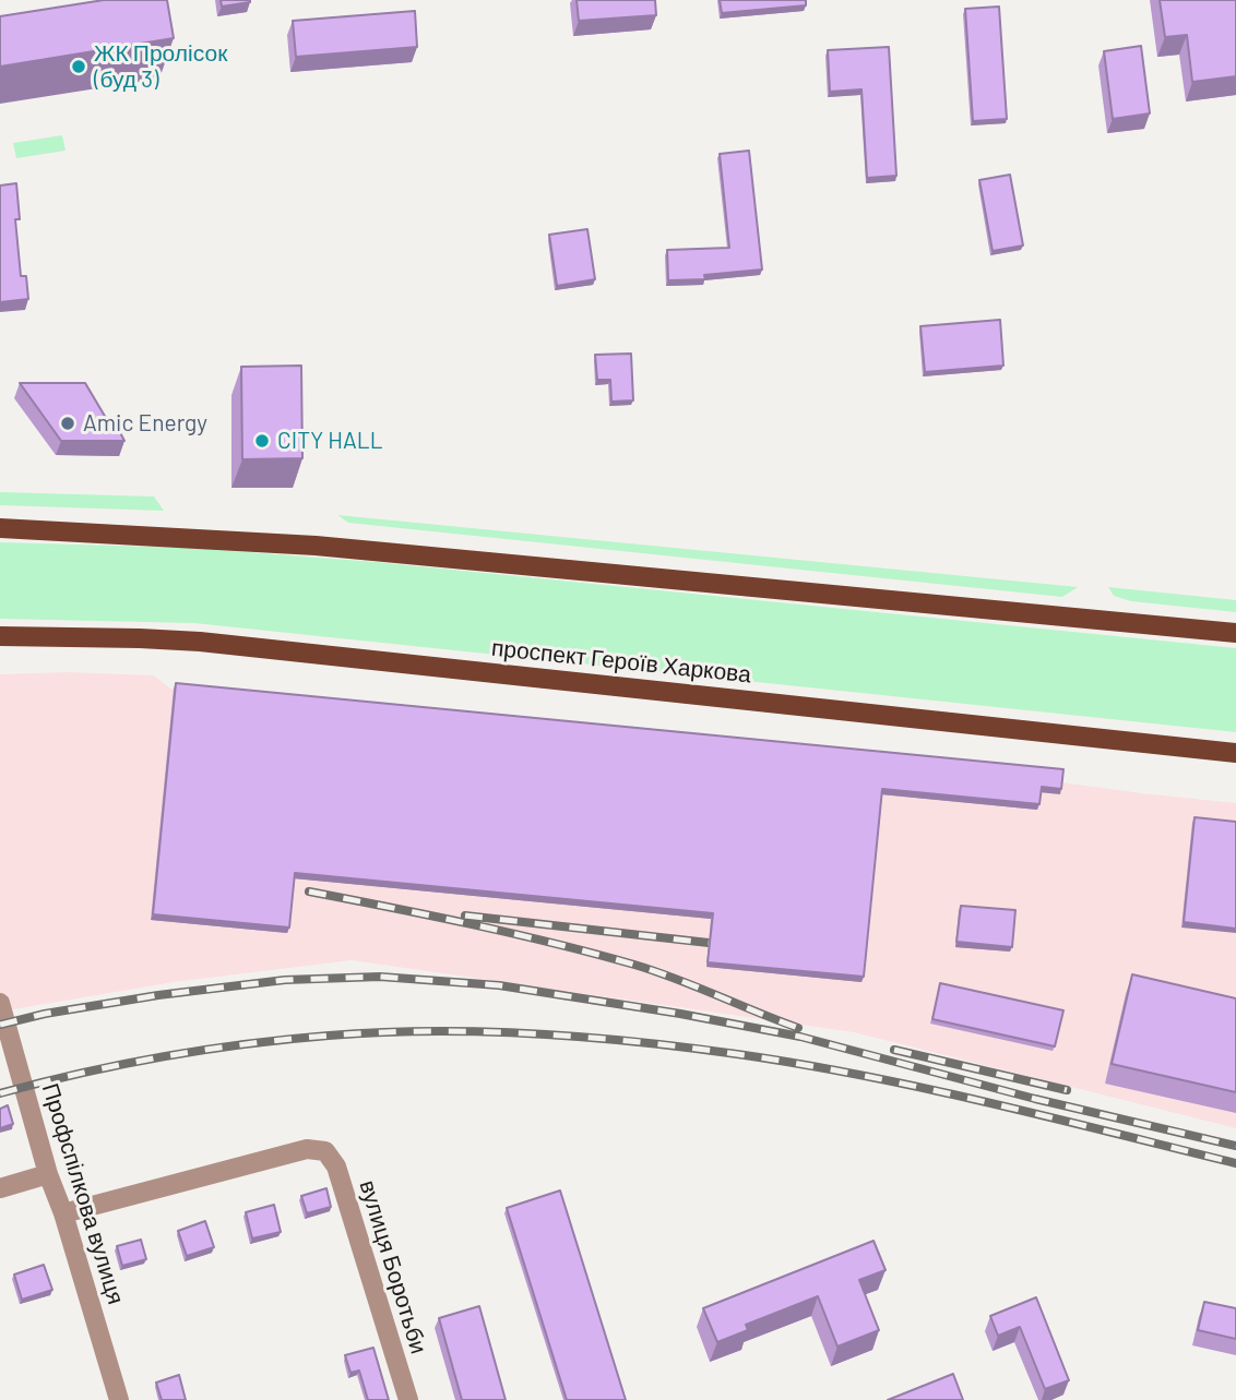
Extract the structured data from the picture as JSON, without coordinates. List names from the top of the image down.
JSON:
{
  "streets": {
    "main road": ["проспект Героїв Харкова"],
    "street": ["Профспілкова вулиця", "вулиця Боротьби"]
  },
  "crossings": [
    ["Профспілкова вулиця", "вулиця Боротьби"]
  ],
  "places": ["ЖК Пролісок (буд 3)", "Amic Energy", "CITY HALL"]
}
